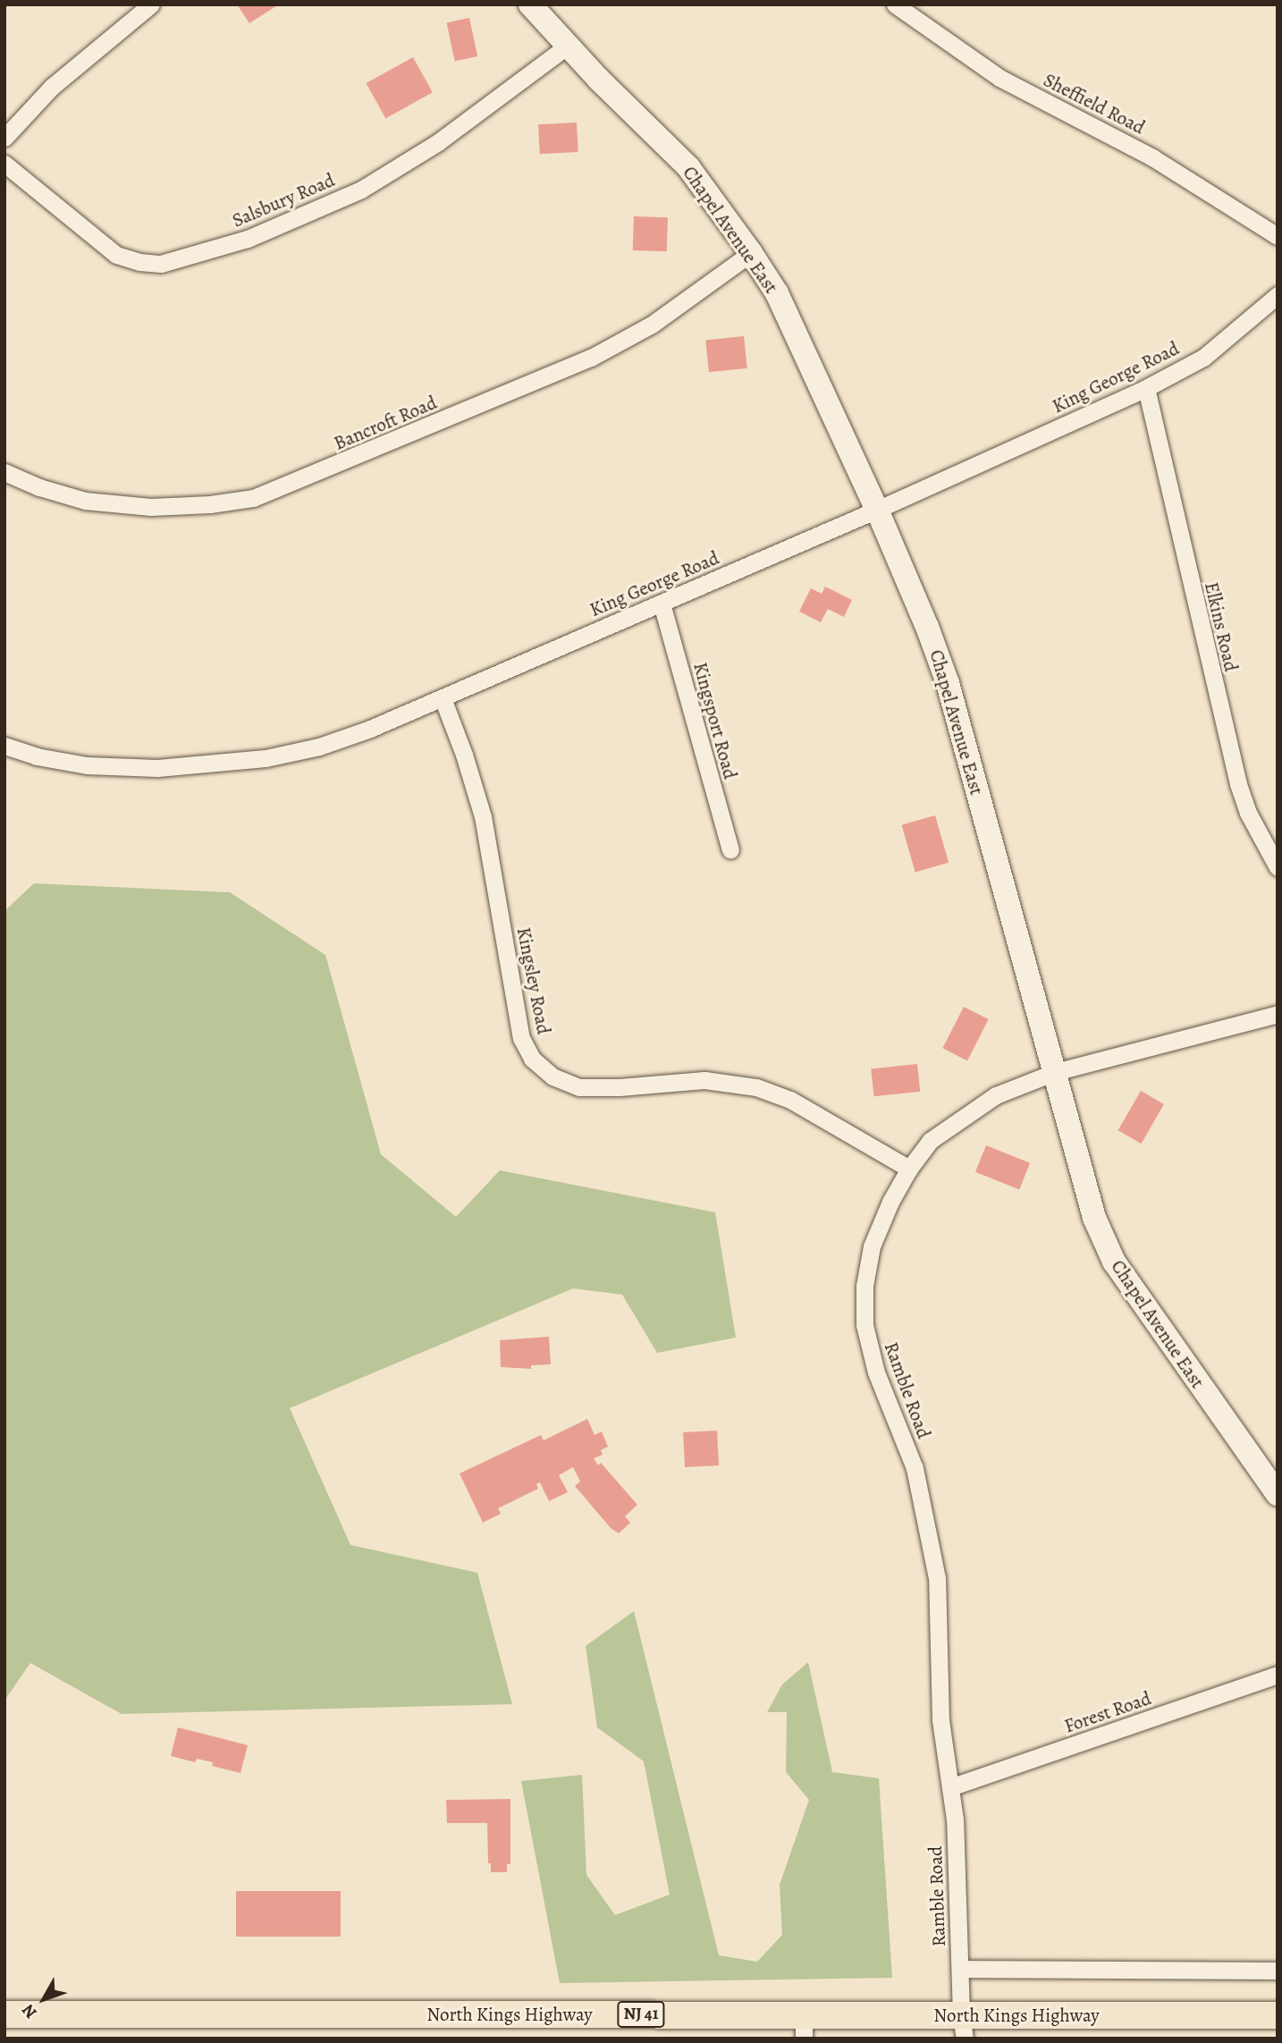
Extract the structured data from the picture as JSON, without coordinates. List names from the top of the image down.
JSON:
{
  "streets": {
    "main road": ["North Kings Highway", "NJ 41"],
    "street": [
      "Sheffield Road",
      "Salsbury Road",
      "Chapel Avenue East",
      "King George Road",
      "Bancroft Road",
      "Elkins Road",
      "Kingsport Road",
      "Kingsley Road",
      "Ramble Road",
      "Forest Road"
    ]
  },
  "crossings": [
    ["Salsbury Road", "Chapel Avenue East"],
    ["Chapel Avenue East", "King George Road"],
    ["Chapel Avenue East", "Bancroft Road"],
    ["Chapel Avenue East", "Ramble Road"],
    ["King George Road", "Elkins Road"],
    ["King George Road", "Kingsport Road"],
    ["King George Road", "Kingsley Road"],
    ["Kingsley Road", "Ramble Road"],
    ["Ramble Road", "Forest Road"],
    ["Ramble Road", "North Kings Highway"]
  ],
  "north": "bottom left"
}
